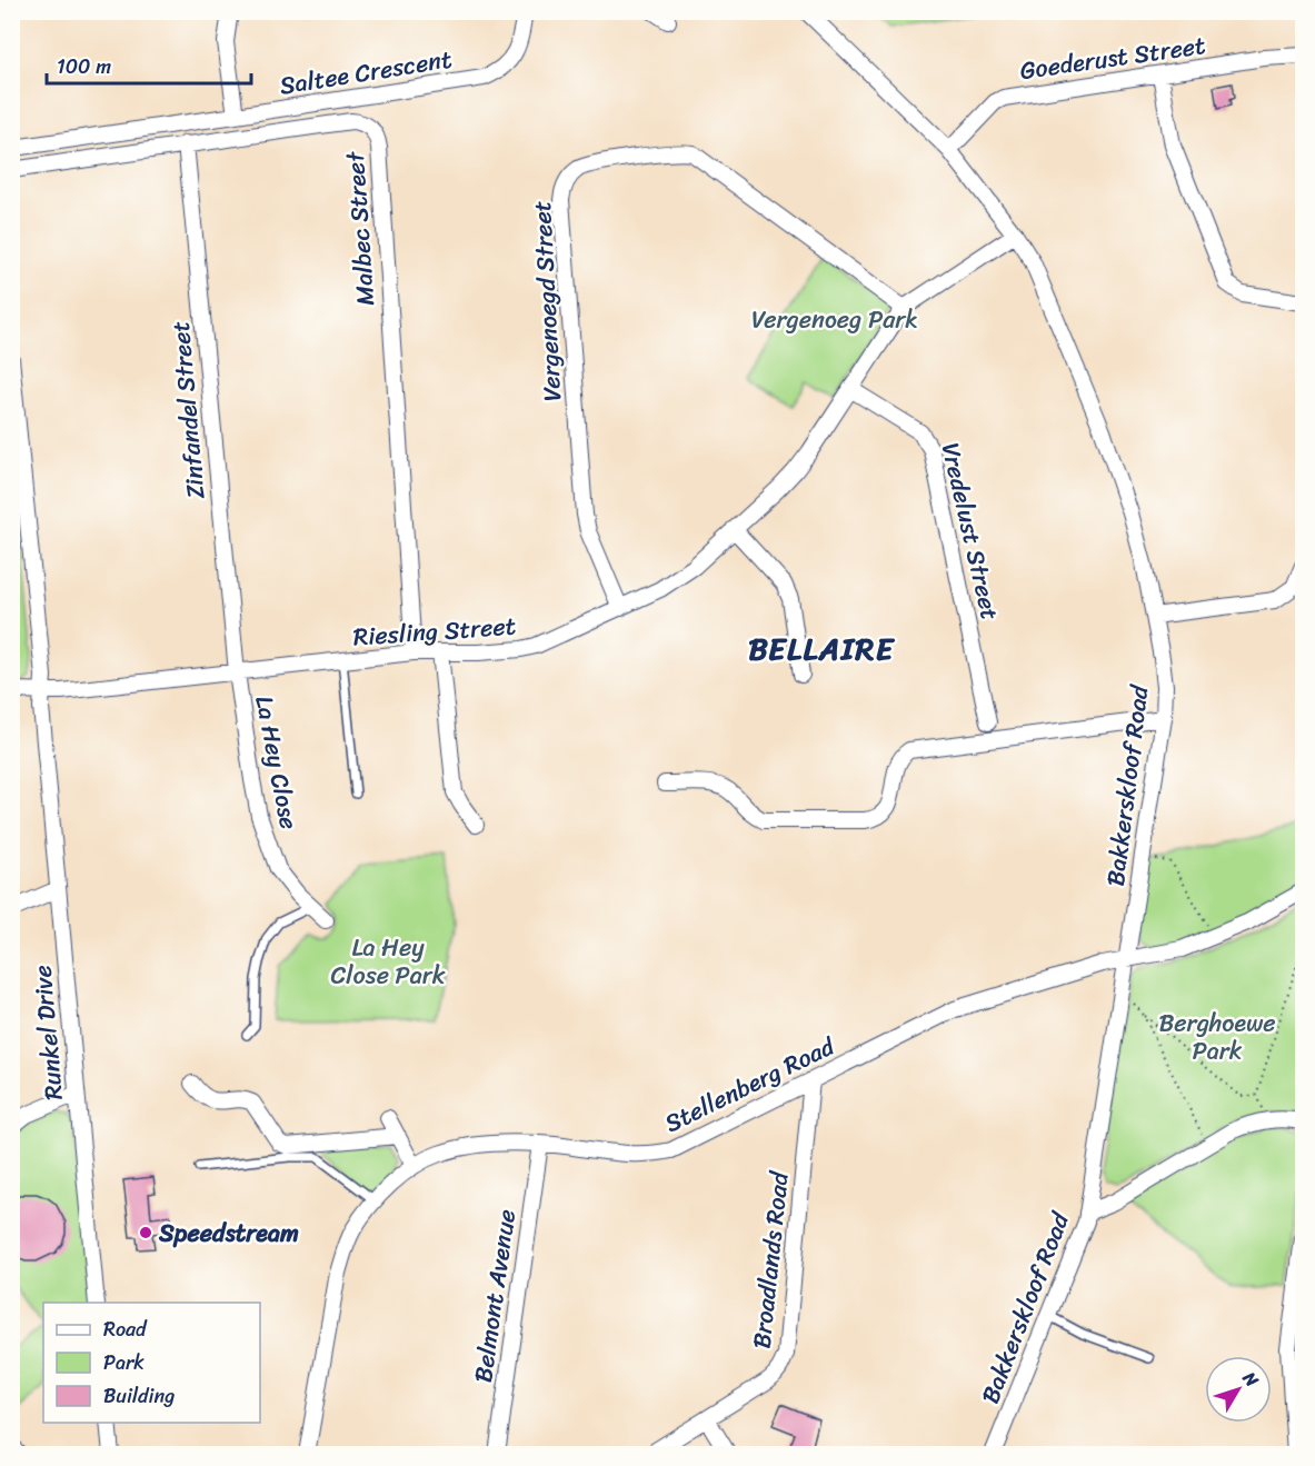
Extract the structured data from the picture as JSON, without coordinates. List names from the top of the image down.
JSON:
{
  "streets": {
    "street": [
      "Goederust Street",
      "Saltee Crescent",
      "Malbec Street",
      "Vergenoegd Street",
      "Zinfandel Street",
      "Vredelust Street",
      "Riesling Street",
      "La Hey Close",
      "Bakkerskloof Road",
      "Runkel Drive",
      "Stellenberg Road",
      "Broadlands Road",
      "Belmont Avenue"
    ]
  },
  "crossings": [
    ["Goederust Street", "Bakkerskloof Road"],
    ["Malbec Street", "Zinfandel Street"],
    ["Malbec Street", "Riesling Street"],
    ["Vergenoegd Street", "Riesling Street"],
    ["Zinfandel Street", "Riesling Street"],
    ["Zinfandel Street", "La Hey Close"],
    ["Vredelust Street", "Riesling Street"],
    ["Riesling Street", "La Hey Close"],
    ["Riesling Street", "Bakkerskloof Road"],
    ["Riesling Street", "Runkel Drive"],
    ["Bakkerskloof Road", "Stellenberg Road"],
    ["Stellenberg Road", "Broadlands Road"],
    ["Stellenberg Road", "Belmont Avenue"]
  ],
  "districts": ["BELLAIRE"],
  "parks": ["Vergenoeg Park", "La Hey Close Park", "Berghoewe Park"],
  "places": ["Speedstream"],
  "legend": ["Road", "Park", "Building"],
  "scale_bar": "100 m",
  "north": "top right"
}
